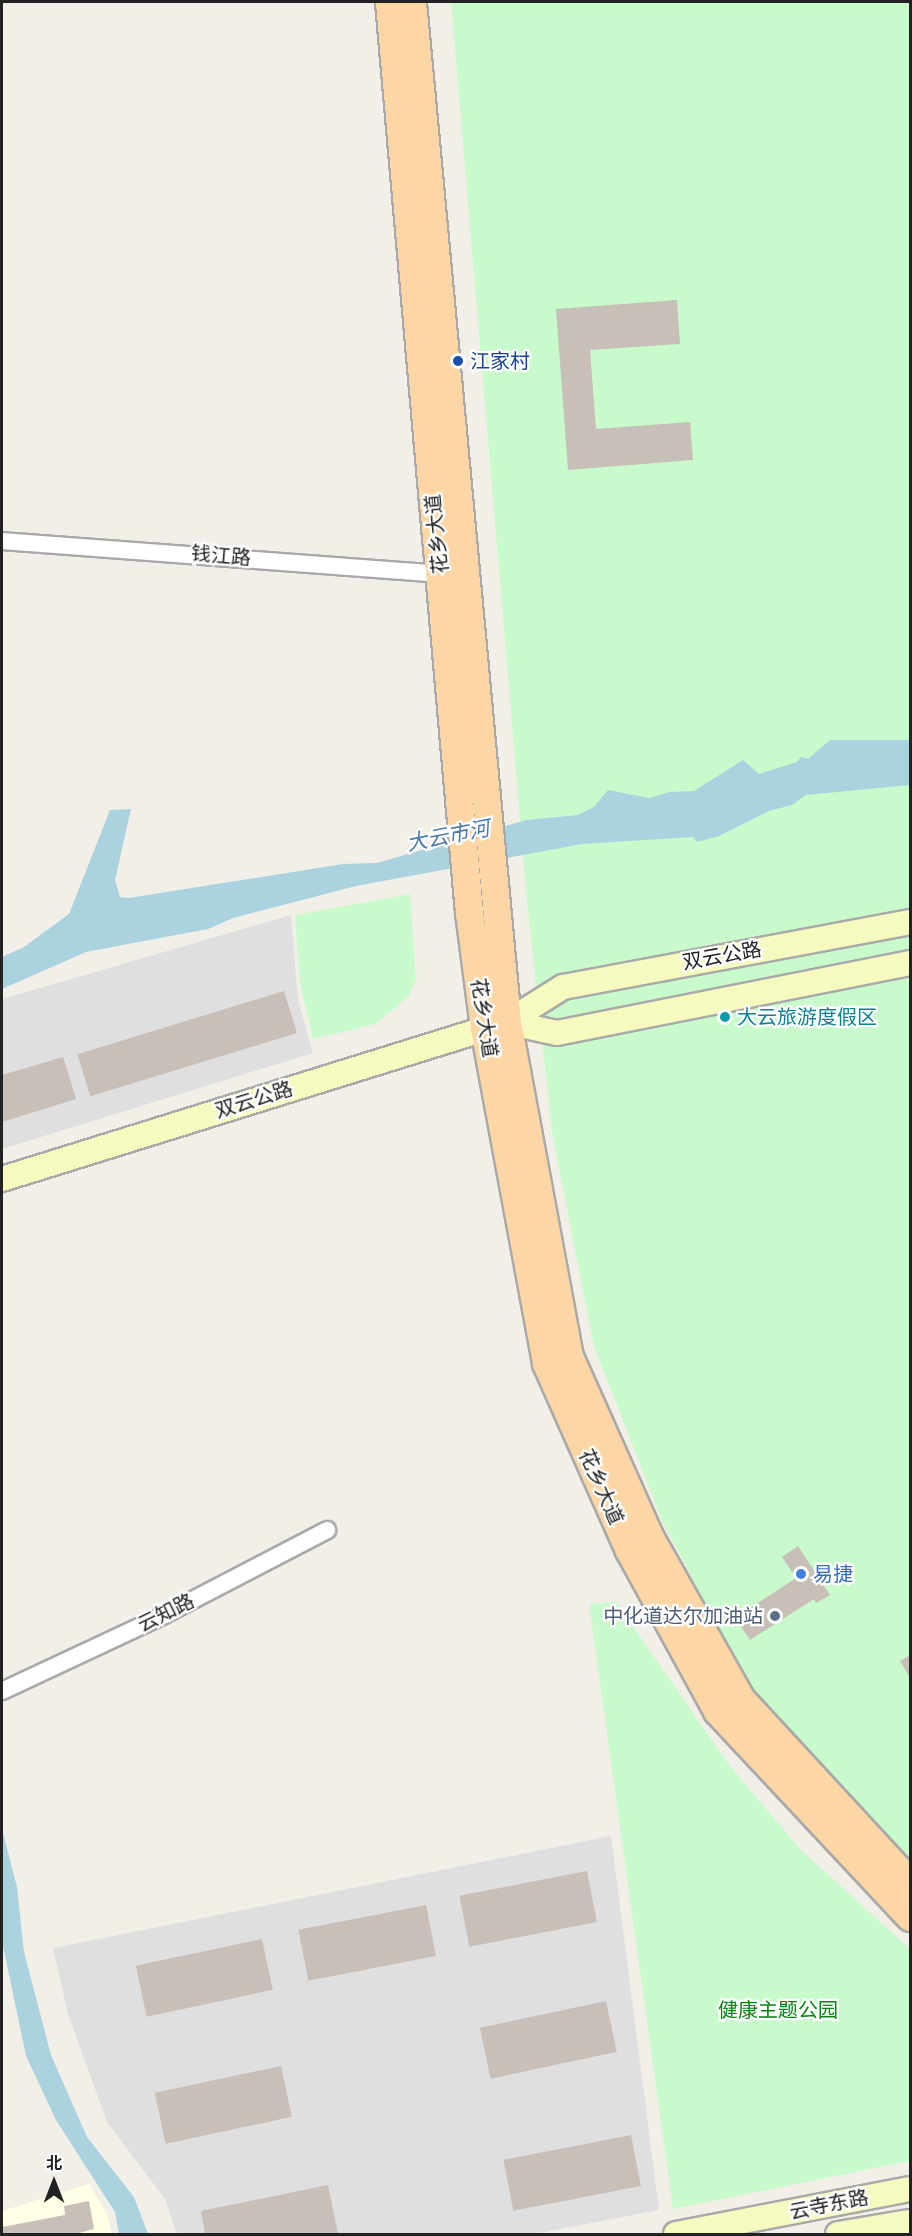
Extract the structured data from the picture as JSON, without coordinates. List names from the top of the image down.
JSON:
{
  "streets": {
    "main road": ["花乡大道"],
    "street": [
      "钱江路",
      "双云公路",
      "云知路",
      "云寺东路"
    ]
  },
  "crossings": [
    ["花乡大道", "钱江路"],
    ["花乡大道", "双云公路"]
  ],
  "water": ["大云市河"],
  "parks": ["健康主题公园"],
  "places": [
    "江家村",
    "大云旅游度假区",
    "易捷",
    "中化道达尔加油站"
  ],
  "north": "top"
}
